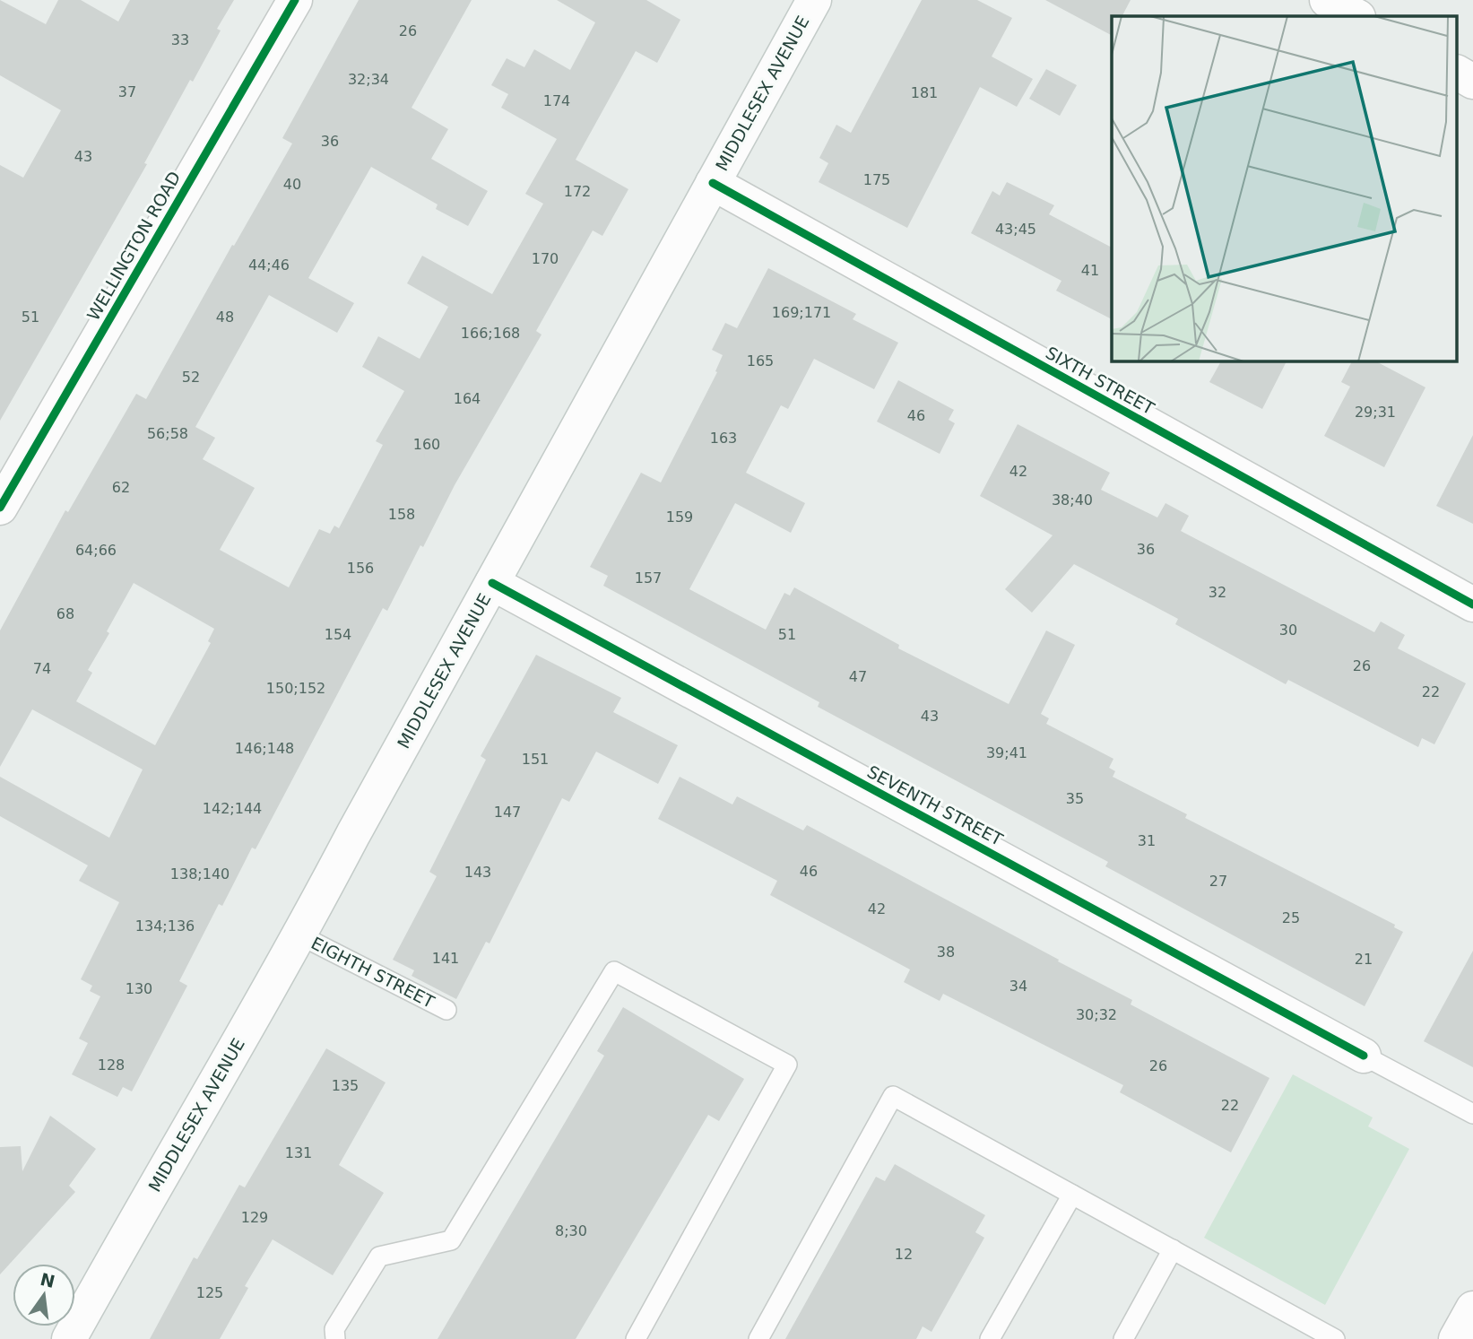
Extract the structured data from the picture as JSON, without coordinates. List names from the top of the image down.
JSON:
{
  "streets": {
    "street": [
      "MIDDLESEX AVENUE",
      "WELLINGTON ROAD",
      "SIXTH STREET",
      "SEVENTH STREET"
    ],
    "lane": ["EIGHTH STREET"]
  },
  "crossings": [
    ["MIDDLESEX AVENUE", "SIXTH STREET"],
    ["MIDDLESEX AVENUE", "SEVENTH STREET"],
    ["MIDDLESEX AVENUE", "EIGHTH STREET"]
  ],
  "house_numbers": [
    "26",
    "33",
    "32;34",
    "37",
    "181",
    "174",
    "36",
    "43",
    "175",
    "40",
    "172",
    "43;45",
    "170",
    "44;46",
    "41",
    "169;171",
    "51",
    "48",
    "166;168",
    "165",
    "52",
    "164",
    "29;31",
    "46",
    "56;58",
    "163",
    "160",
    "42",
    "62",
    "38;40",
    "158",
    "159",
    "36",
    "64;66",
    "156",
    "157",
    "32",
    "68",
    "30",
    "154",
    "51",
    "26",
    "74",
    "47",
    "150;152",
    "22",
    "43",
    "146;148",
    "39;41",
    "151",
    "35",
    "142;144",
    "147",
    "31",
    "46",
    "143",
    "138;140",
    "27",
    "42",
    "25",
    "134;136",
    "38",
    "141",
    "21",
    "34",
    "130",
    "30;32",
    "128",
    "26",
    "135",
    "22",
    "131",
    "129",
    "8;30",
    "12",
    "125"
  ],
  "north": "top"
}
